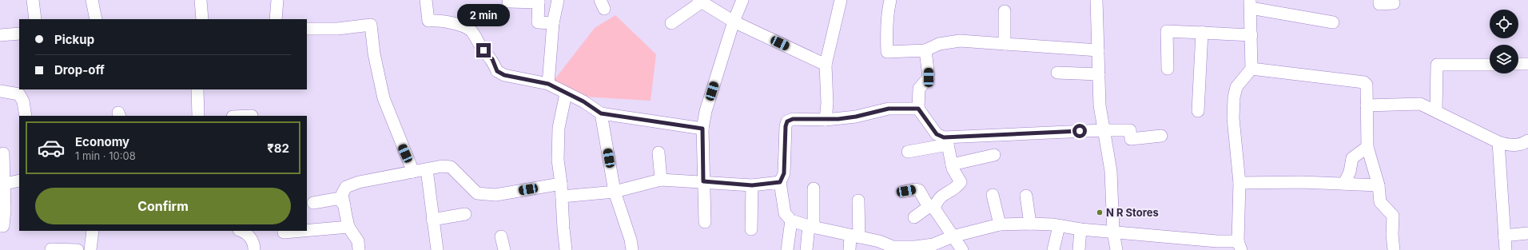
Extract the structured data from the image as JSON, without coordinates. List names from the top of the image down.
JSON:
{
  "places": ["N R Stores"],
  "page": {
    "bubble": "2 min",
    "banner": ["Pickup", "Drop-off"],
    "list": [
      {
        "name": "Economy",
        "note": "1 min · 10:08",
        "value": "₹82"
      }
    ],
    "buttons": "Confirm"
  }
}
